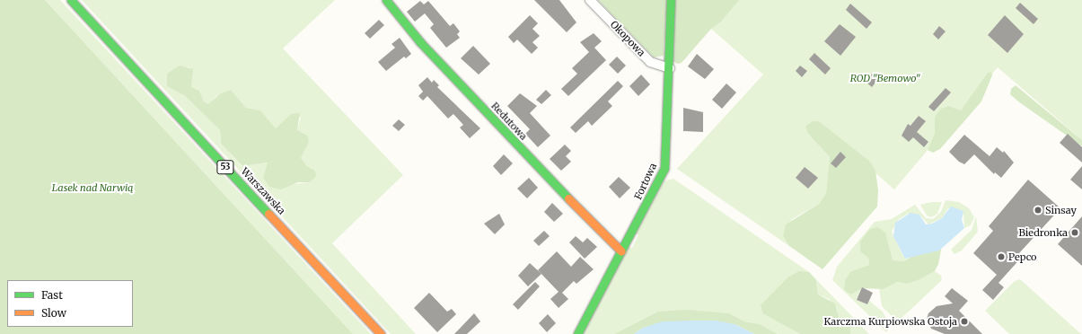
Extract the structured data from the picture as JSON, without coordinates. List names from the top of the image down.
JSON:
{
  "streets": {
    "street": [
      "Okopowa",
      "Redutowa",
      "53",
      "Fortowa",
      "Warszawska"
    ]
  },
  "crossings": [
    ["Okopowa", "Fortowa"],
    ["Redutowa", "Fortowa"]
  ],
  "parks": ["ROD \"Bemowo\"", "Lasek nad Narwią"],
  "places": [
    "Sinsay",
    "Biedronka",
    "Pepco",
    "Karczma Kurpiowska Ostoja"
  ],
  "legend": ["Fast", "Slow"]
}
